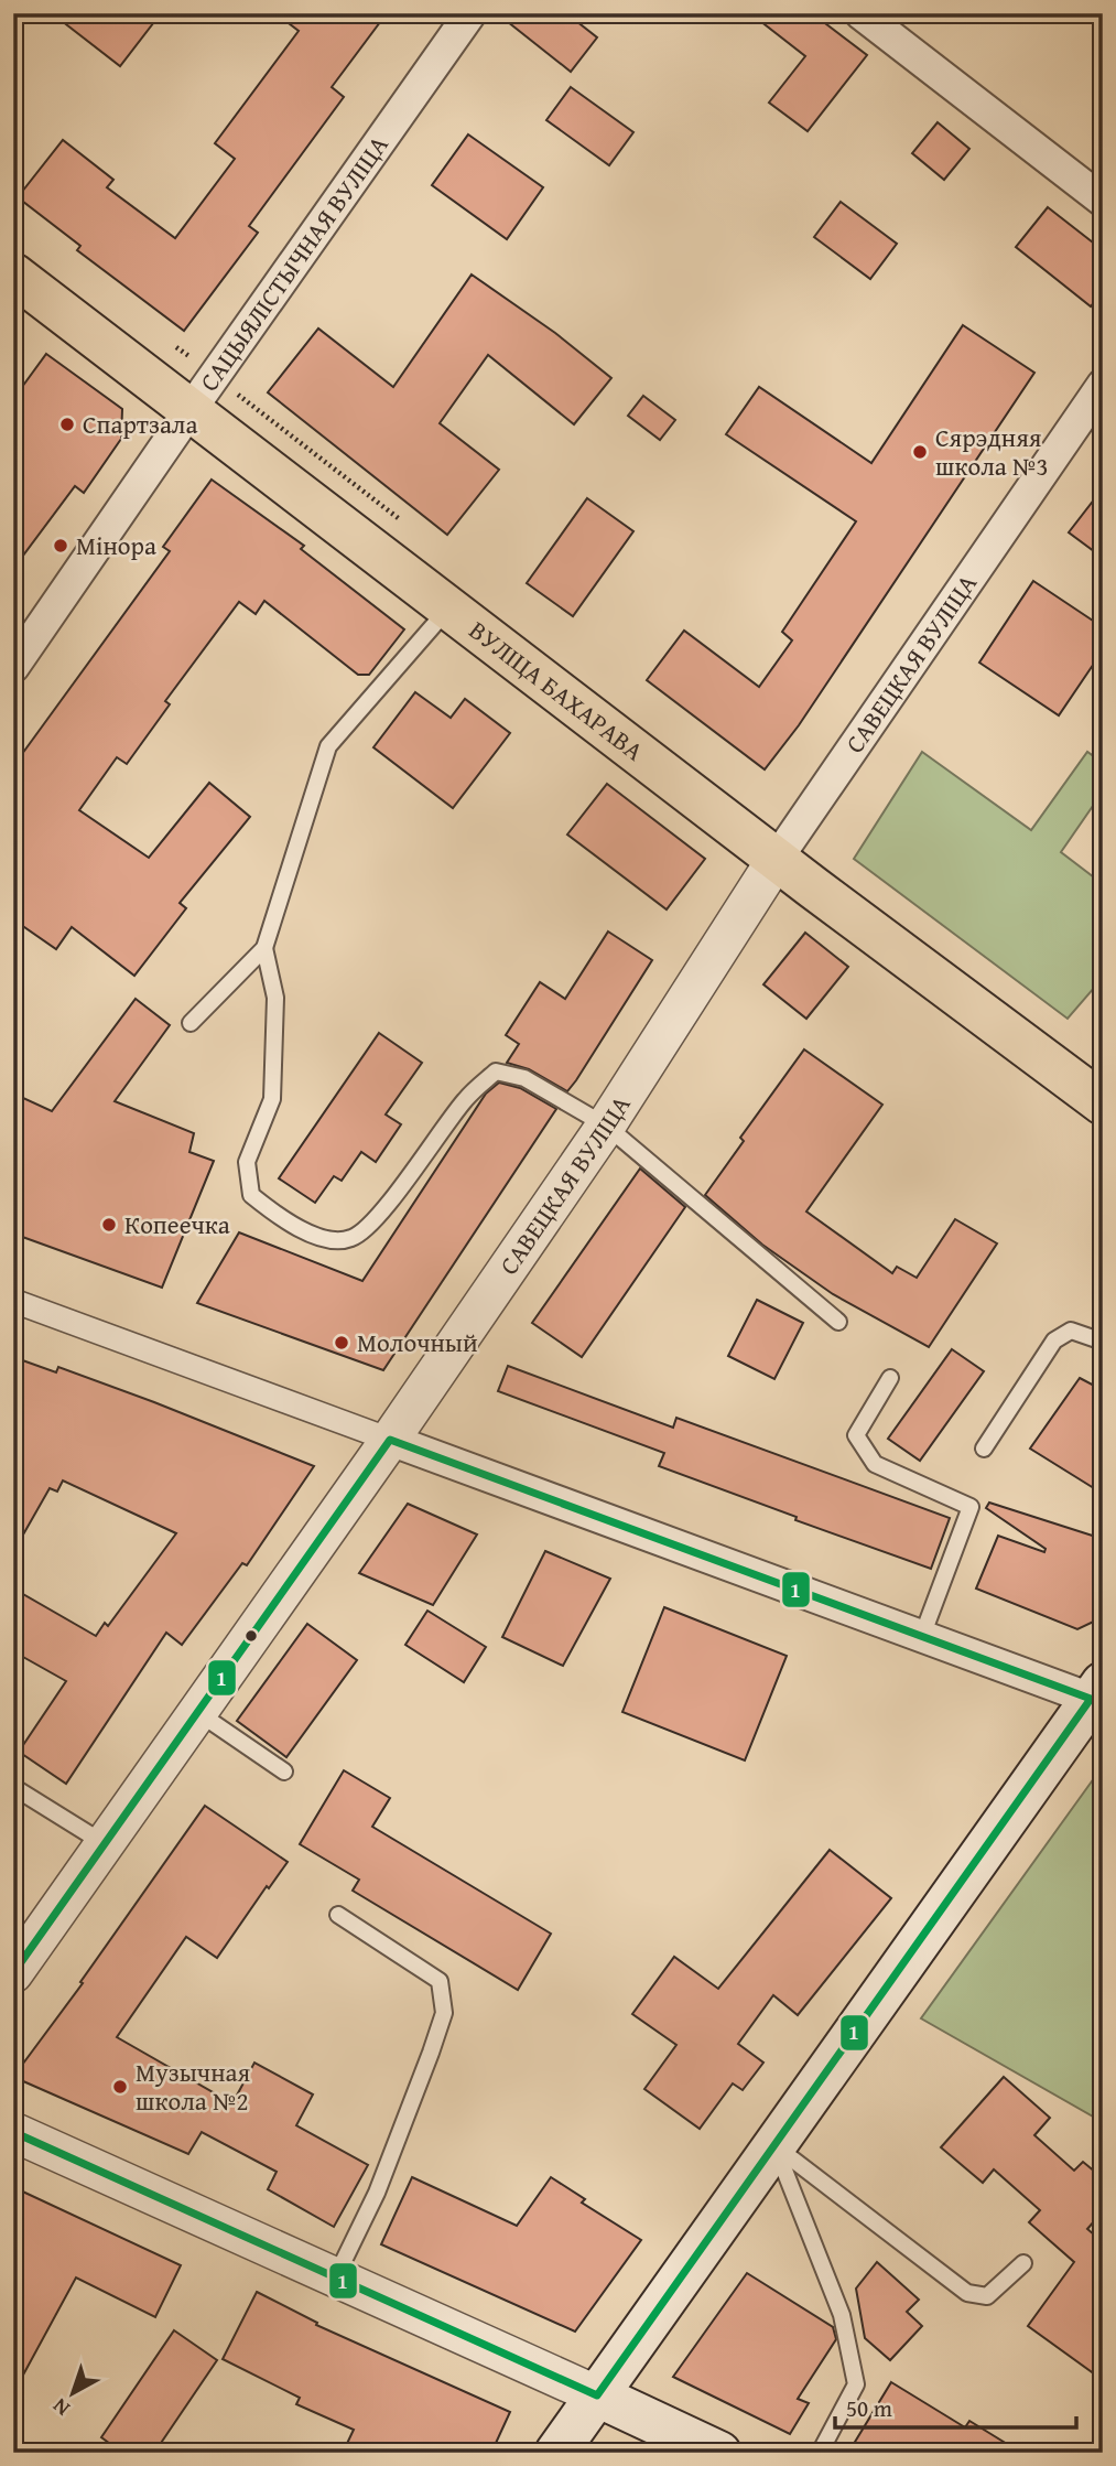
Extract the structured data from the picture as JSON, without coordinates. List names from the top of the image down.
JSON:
{
  "streets": {
    "main road": ["ВУЛІЦА БАХАРАВА"],
    "street": ["САЦЫЯЛІСТЫЧНАЯ ВУЛІЦА", "САВЕЦКАЯ ВУЛІЦА"]
  },
  "crossings": [
    ["САЦЫЯЛІСТЫЧНАЯ ВУЛІЦА", "ВУЛІЦА БАХАРАВА"],
    ["САВЕЦКАЯ ВУЛІЦА", "ВУЛІЦА БАХАРАВА"]
  ],
  "places": [
    "Спартзала",
    "Сярэдняя школа №3",
    "Мінора",
    "Копеечка",
    "Молочный",
    "Музычная школа №2"
  ],
  "lines": ["transit line 1"],
  "scale_bar": "50 m",
  "north": "bottom left"
}
